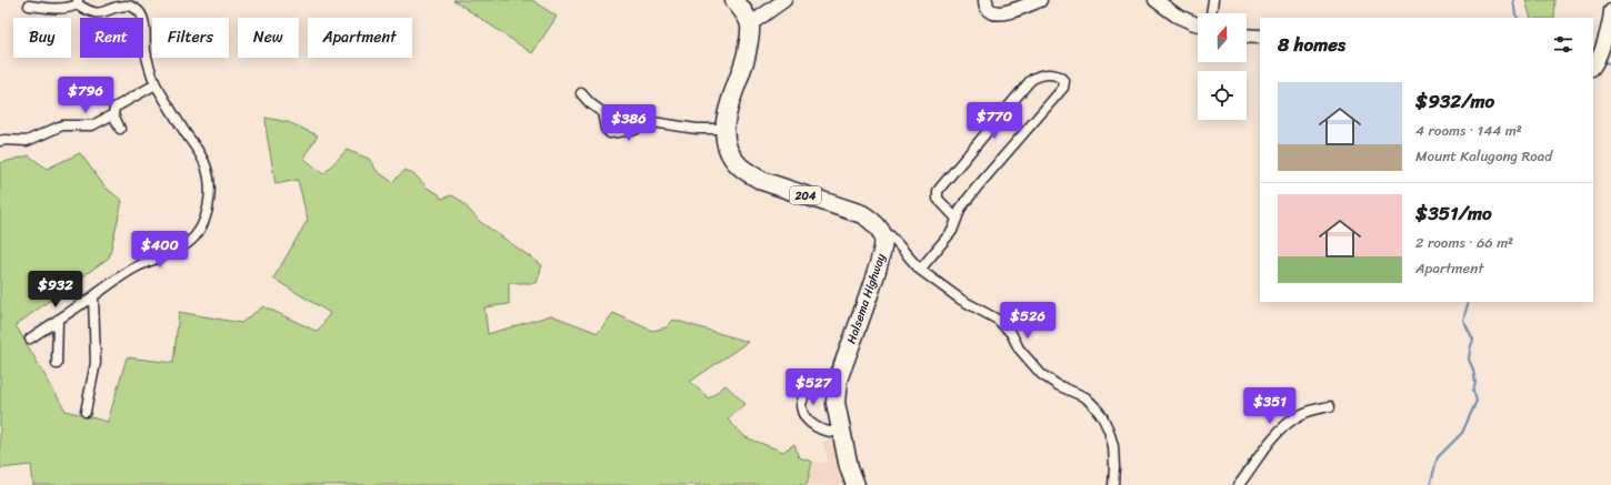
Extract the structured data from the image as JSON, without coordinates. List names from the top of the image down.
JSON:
{
  "streets": {
    "highway": ["204", "Halsema Highway"]
  },
  "crossings": [
    ["204", "Halsema Highway"]
  ],
  "north": "top",
  "page": {
    "chip": [
      "Buy",
      "Rent",
      "Filters",
      "New",
      "Apartment"
    ],
    "heading": "8 homes",
    "list": [
      {
        "name": "$932/mo",
        "note": "4 rooms · 144 m² · Mount Kalugong Road"
      },
      {
        "name": "$351/mo",
        "note": "2 rooms · 66 m² · Apartment"
      }
    ],
    "price": [
      "$796",
      "$770",
      "$386",
      "$400",
      "$932",
      "$526",
      "$527",
      "$351"
    ]
  }
}
